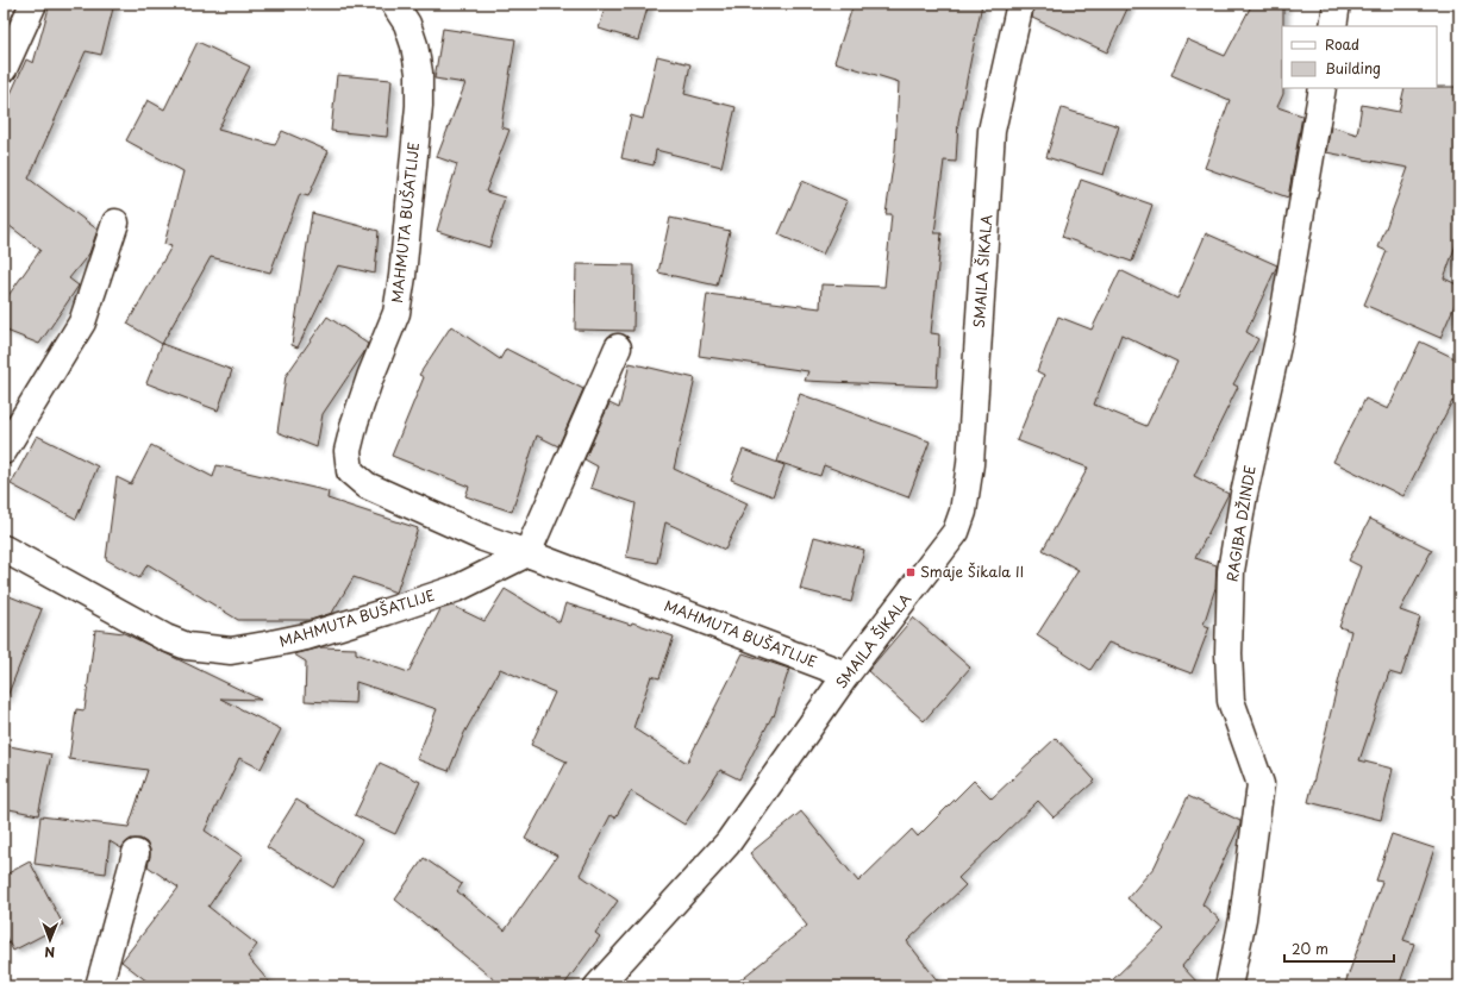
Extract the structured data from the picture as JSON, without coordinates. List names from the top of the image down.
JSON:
{
  "streets": {
    "street": ["MAHMUTA BUŠATLIJE", "SMAILA ŠIKALA", "RAGIBA DŽINDE"]
  },
  "crossings": [
    ["MAHMUTA BUŠATLIJE", "SMAILA ŠIKALA"]
  ],
  "places": {
    "transit": ["Smaje Šikala II"]
  },
  "legend": ["Road", "Building"],
  "scale_bar": "20 m",
  "north": "bottom"
}
